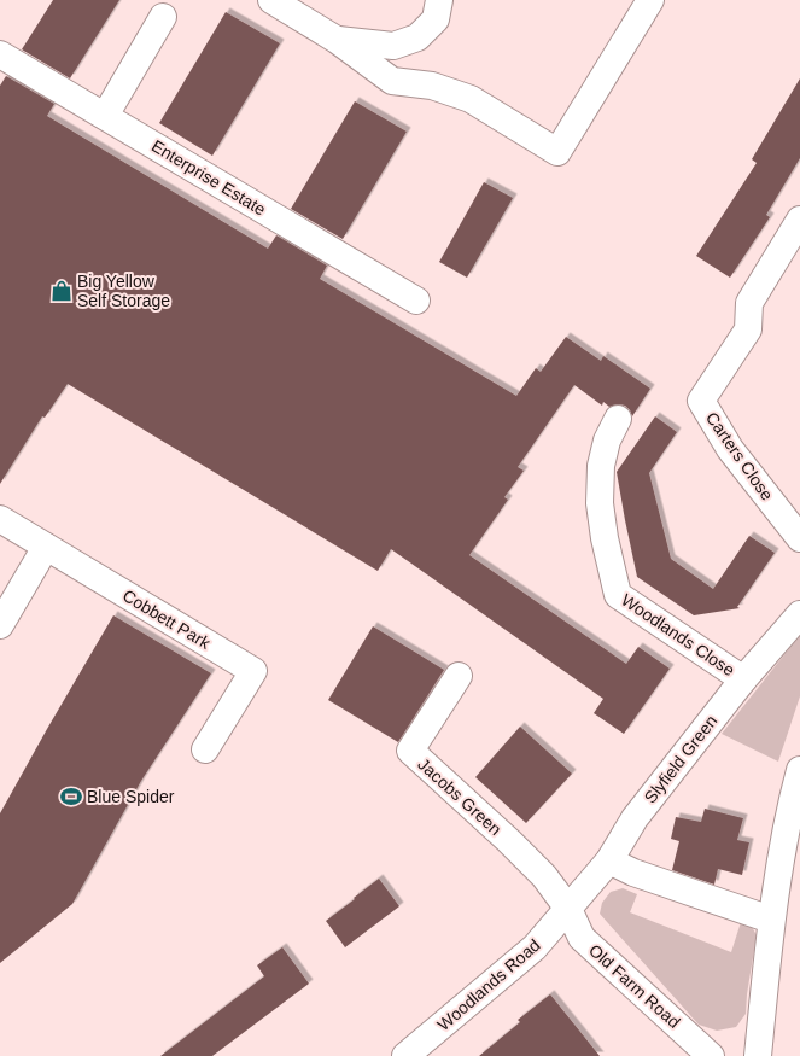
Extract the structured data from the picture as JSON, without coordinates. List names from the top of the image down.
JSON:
{
  "streets": {
    "street": [
      "Enterprise Estate",
      "Carters Close",
      "Cobbett Park",
      "Woodlands Close",
      "Slyfield Green",
      "Jacobs Green",
      "Woodlands Road",
      "Old Farm Road"
    ]
  },
  "crossings": [
    ["Woodlands Close", "Slyfield Green"],
    ["Slyfield Green", "Jacobs Green"],
    ["Slyfield Green", "Woodlands Road"],
    ["Slyfield Green", "Old Farm Road"],
    ["Jacobs Green", "Woodlands Road"],
    ["Jacobs Green", "Old Farm Road"],
    ["Woodlands Road", "Old Farm Road"]
  ],
  "places": {
    "shop": ["Big Yellow Self Storage"],
    "sports": ["Blue Spider"]
  }
}
